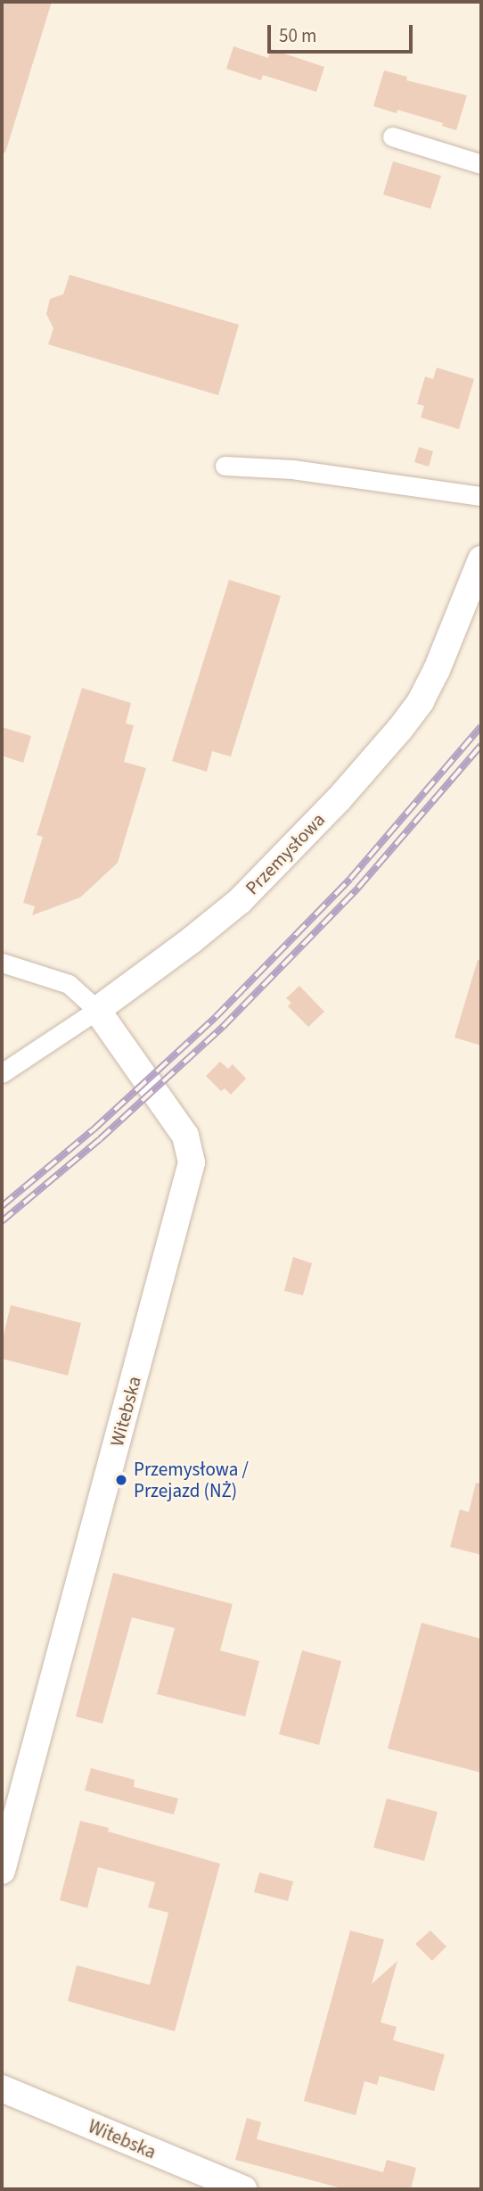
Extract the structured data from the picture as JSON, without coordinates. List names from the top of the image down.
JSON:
{
  "streets": {
    "street": ["Przemysłowa", "Witebska"]
  },
  "crossings": [
    ["Przemysłowa", "Witebska"]
  ],
  "places": ["Przemysłowa / Przejazd (NŻ)"],
  "scale_bar": "50 m"
}
